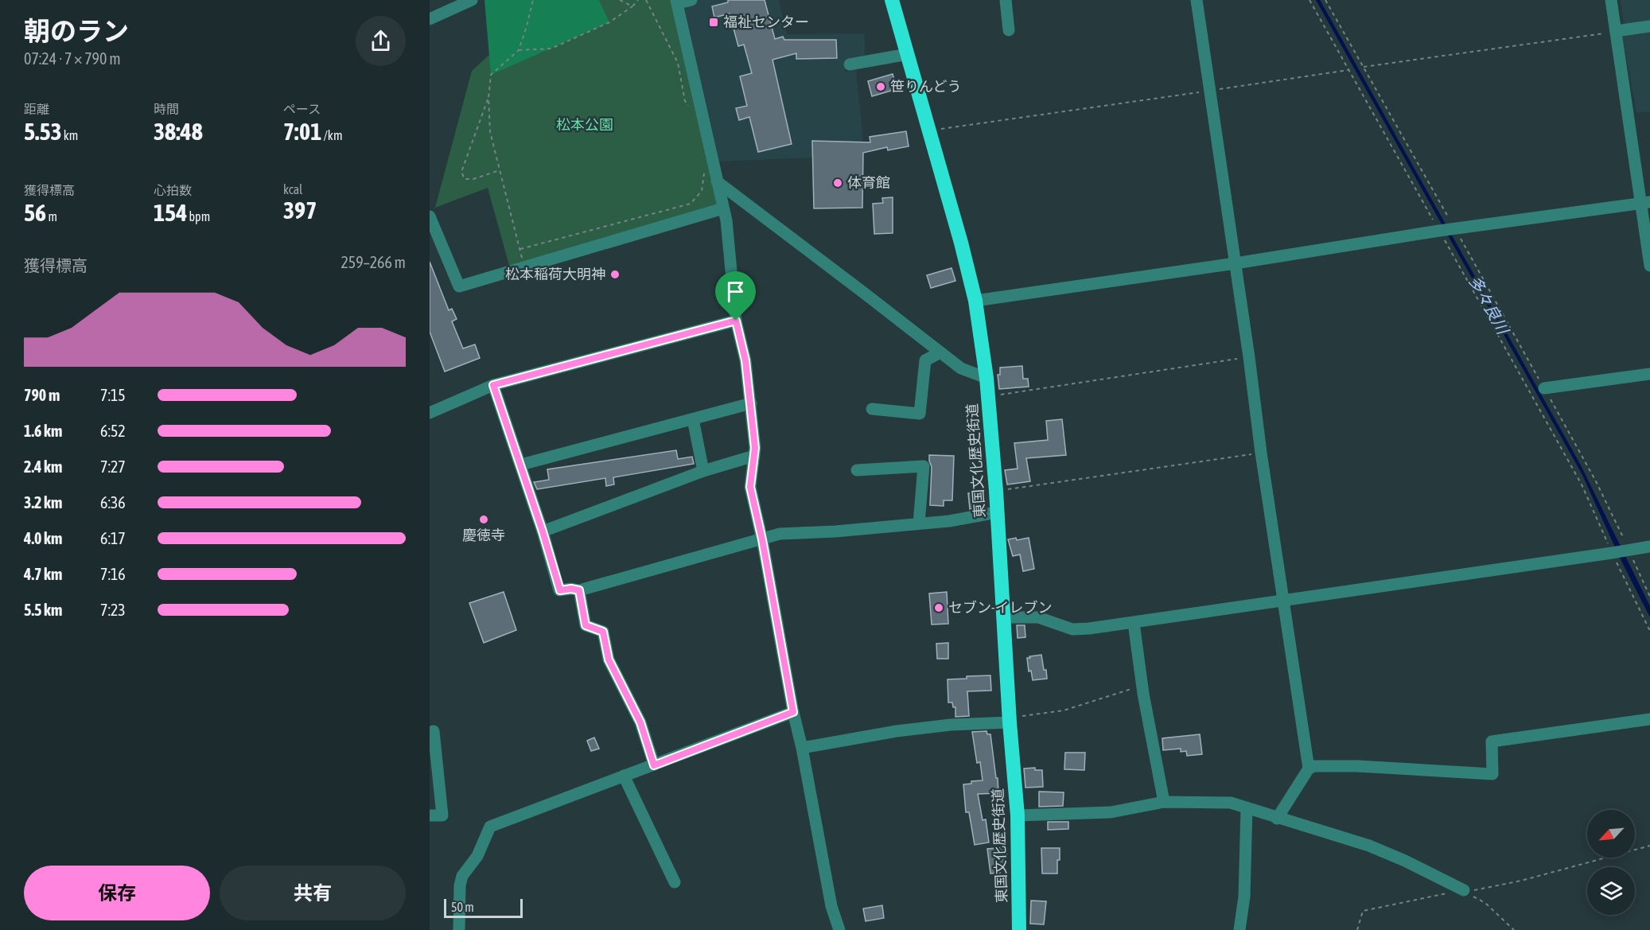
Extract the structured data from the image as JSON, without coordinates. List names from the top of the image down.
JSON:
{
  "streets": {
    "highway": ["東国文化歴史街道"]
  },
  "water": ["多々良川"],
  "parks": ["松本公園"],
  "places": {
    "transit": ["福祉センター"],
    "other": [
      "笹りんどう",
      "体育館",
      "松本稲荷大明神",
      "慶徳寺",
      "セブン-イレブン"
    ]
  },
  "scale_bar": "50 m",
  "north": "bottom left",
  "page": {
    "heading": ["朝のラン", "07:24 · 7 × 790 m"],
    "stats": [
      ["距離", "5.53 km"],
      ["時間", "38:48"],
      ["ペース", "7:01 /km"],
      ["獲得標高", "56 m"],
      ["心拍数", "154 bpm"],
      ["kcal", "397"]
    ],
    "chart": ["獲得標高", "259–266 m"],
    "list": [
      {
        "name": "790 m",
        "note": "7:15"
      },
      {
        "name": "1.6 km",
        "note": "6:52"
      },
      {
        "name": "2.4 km",
        "note": "7:27"
      },
      {
        "name": "3.2 km",
        "note": "6:36"
      },
      {
        "name": "4.0 km",
        "note": "6:17"
      },
      {
        "name": "4.7 km",
        "note": "7:16"
      },
      {
        "name": "5.5 km",
        "note": "7:23"
      }
    ],
    "buttons": ["保存", "共有"],
    "scale": "50 m"
  }
}
